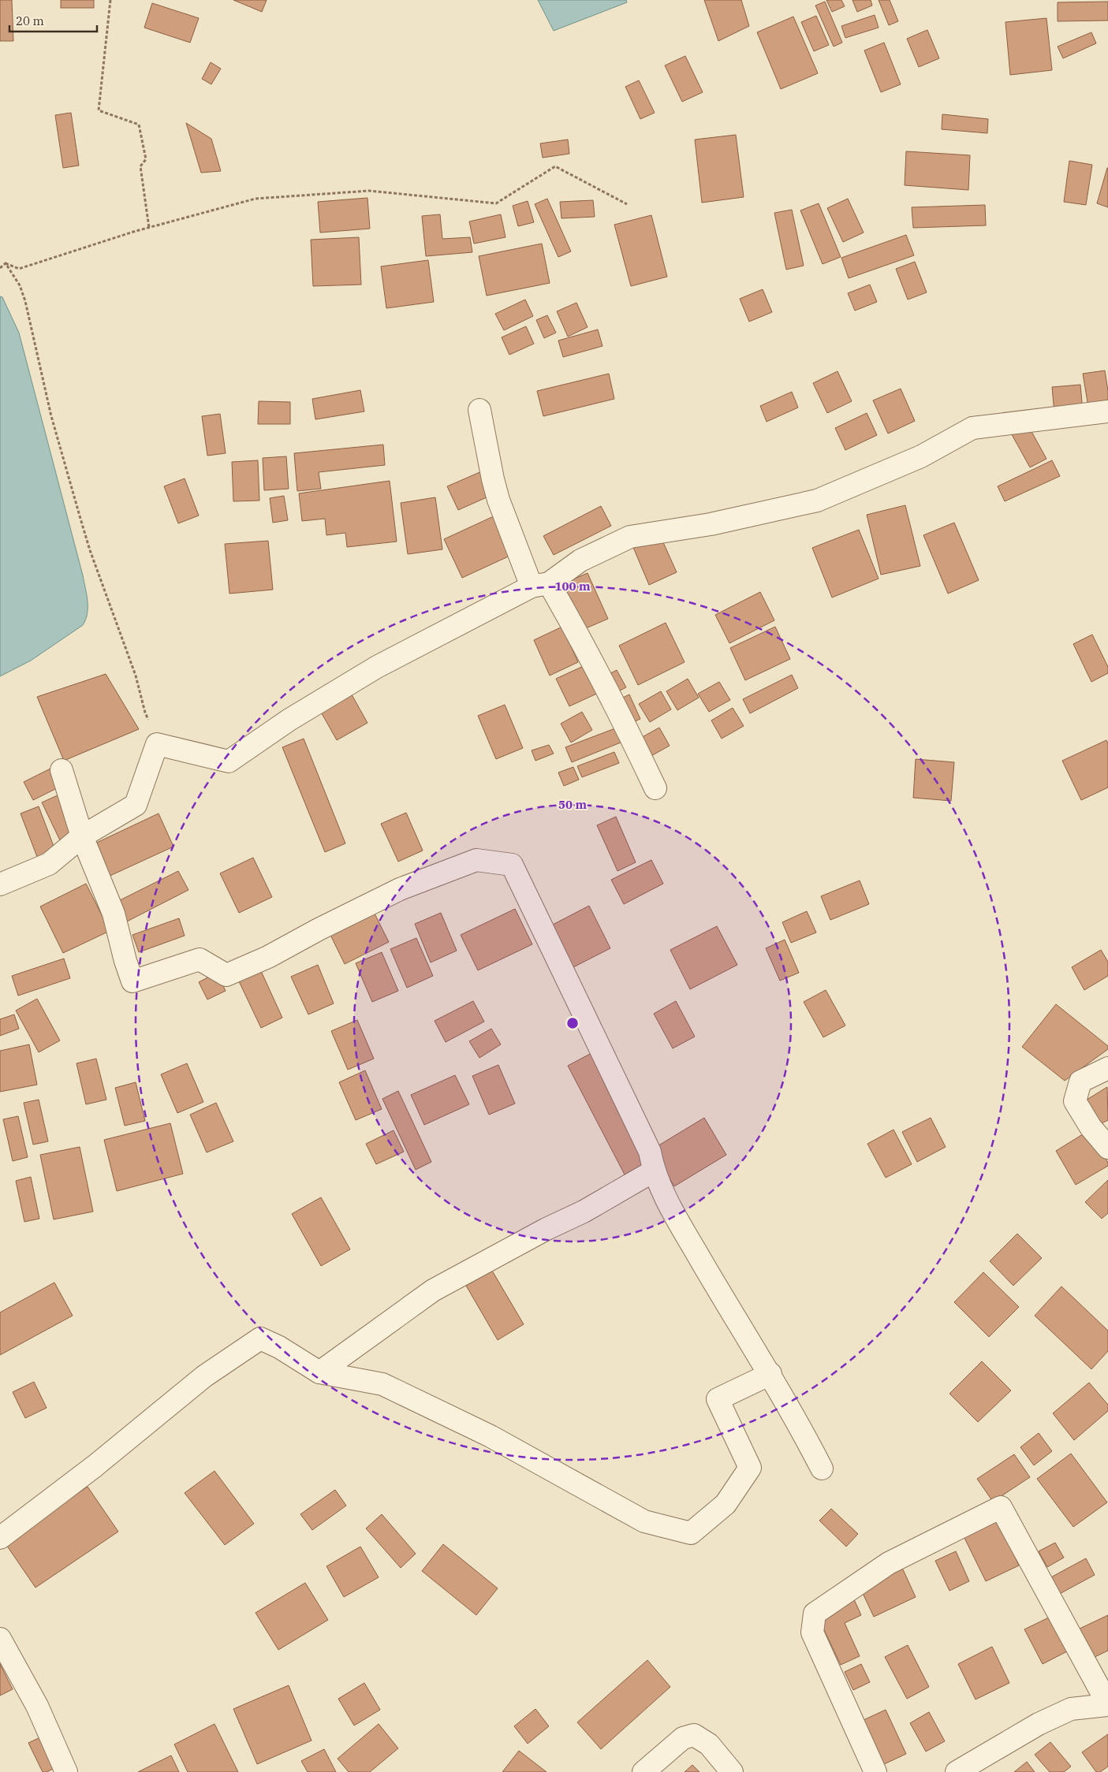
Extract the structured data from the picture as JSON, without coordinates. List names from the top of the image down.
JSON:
{
  "scale_bar": "20 m",
  "rings": ["100 m", "50 m"]
}
